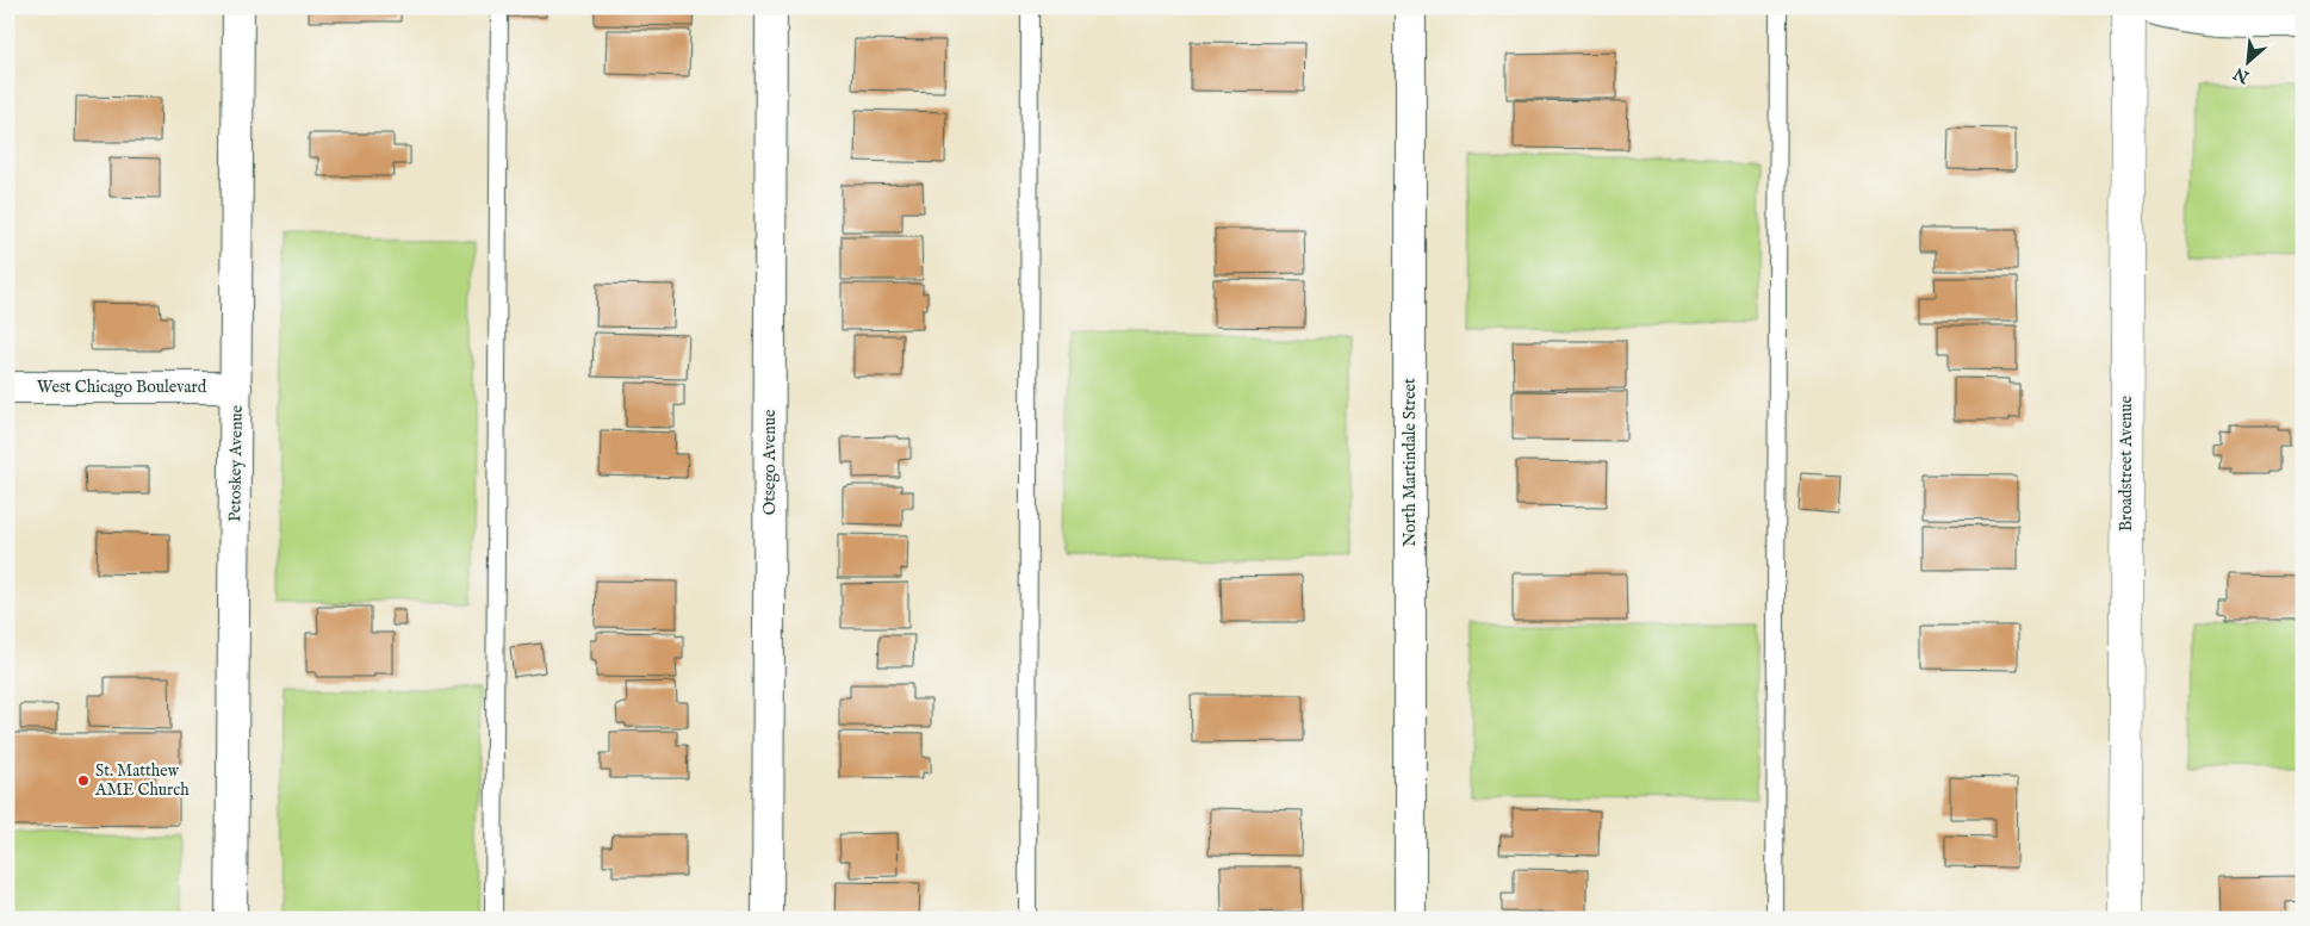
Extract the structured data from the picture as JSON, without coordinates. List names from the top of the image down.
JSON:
{
  "streets": {
    "street": [
      "West Chicago Boulevard",
      "Otsego Avenue",
      "North Martindale Street",
      "Petoskey Avenue",
      "Broadstreet Avenue"
    ]
  },
  "crossings": [
    ["West Chicago Boulevard", "Petoskey Avenue"]
  ],
  "places": ["St. Matthew AME Church"],
  "north": "bottom left"
}
